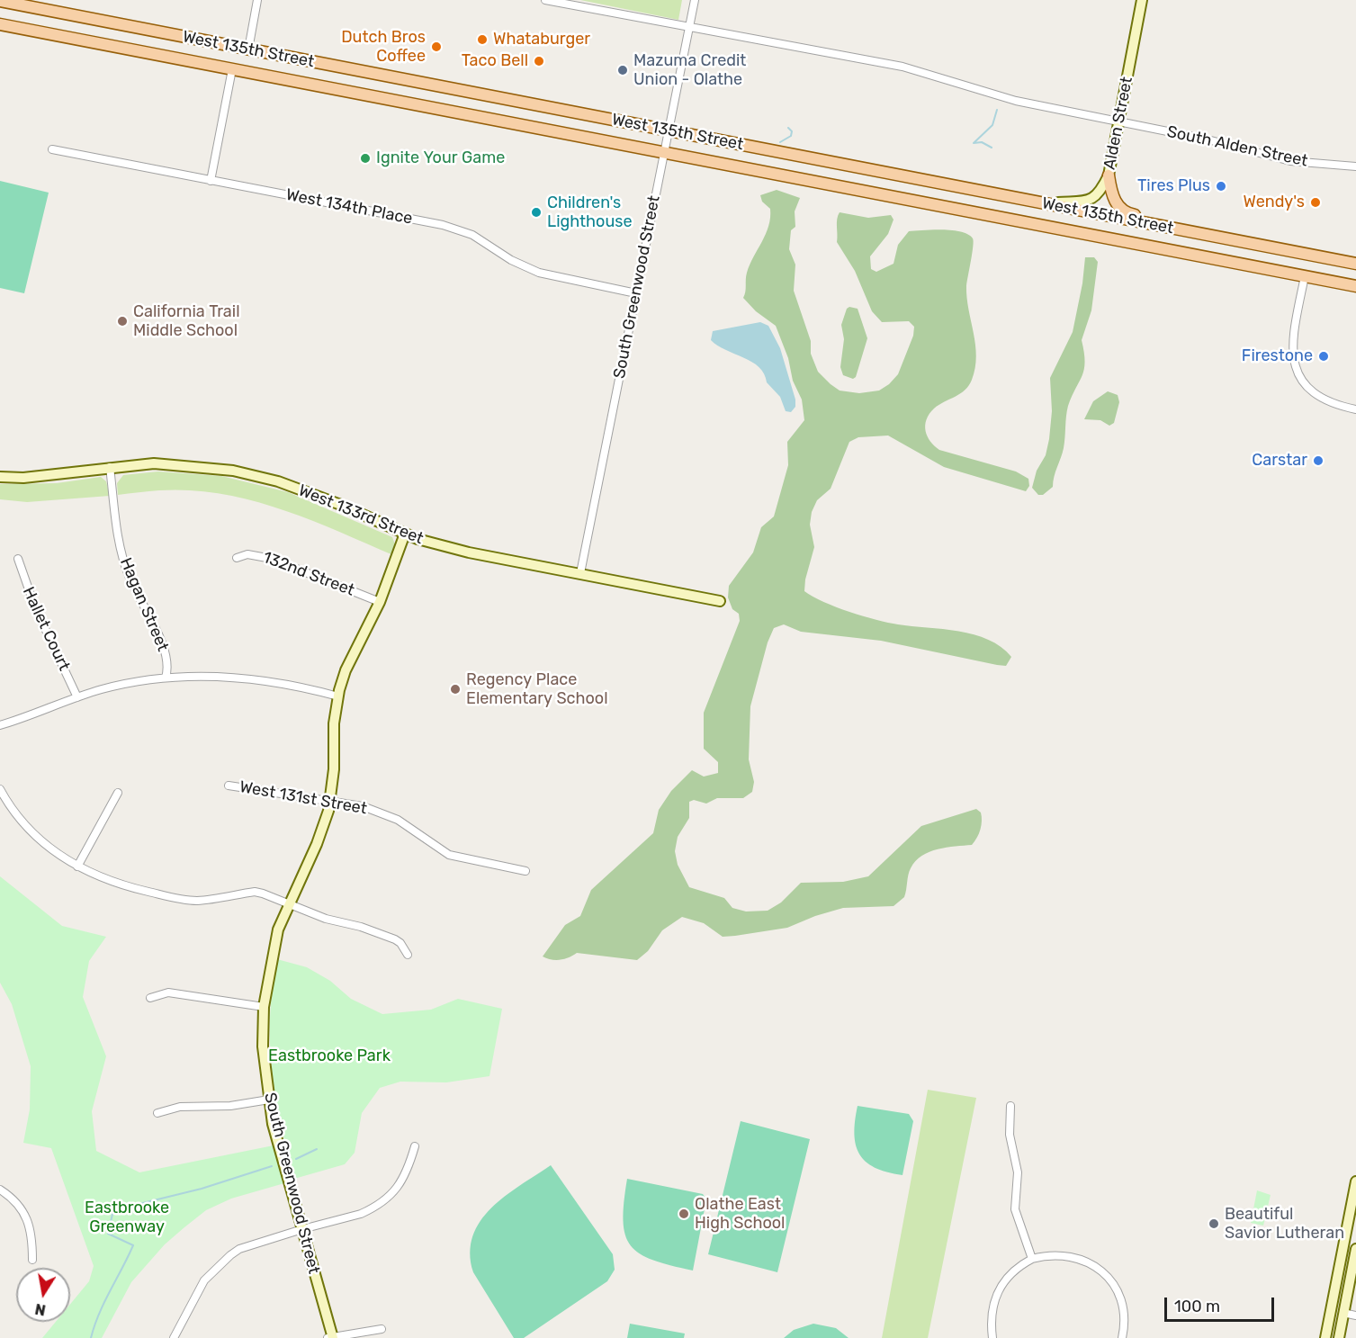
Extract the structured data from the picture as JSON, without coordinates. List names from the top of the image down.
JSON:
{
  "streets": {
    "main road": ["West 135th Street"],
    "street": [
      "Alden Street",
      "South Alden Street",
      "West 134th Place",
      "South Greenwood Street",
      "West 133rd Street",
      "132nd Street",
      "Hagan Street",
      "Hallet Court",
      "West 131st Street"
    ]
  },
  "crossings": [
    ["West 135th Street", "Alden Street"],
    ["West 135th Street", "South Greenwood Street"],
    ["Alden Street", "South Alden Street"],
    ["South Alden Street", "South Greenwood Street"],
    ["West 134th Place", "South Greenwood Street"],
    ["South Greenwood Street", "West 133rd Street"],
    ["South Greenwood Street", "132nd Street"],
    ["South Greenwood Street", "West 131st Street"],
    ["West 133rd Street", "Hagan Street"]
  ],
  "parks": ["Eastbrooke Park", "Eastbrooke Greenway"],
  "places": [
    "Whataburger",
    "Dutch Bros Coffee",
    "Taco Bell",
    "Mazuma Credit Union - Olathe",
    "Ignite Your Game",
    "Tires Plus",
    "Wendy's",
    "Children's Lighthouse",
    "California Trail Middle School",
    "Firestone",
    "Carstar",
    "Regency Place Elementary School",
    "Olathe East High School",
    "Beautiful Savior Lutheran"
  ],
  "scale_bar": "100 m",
  "north": "bottom"
}
